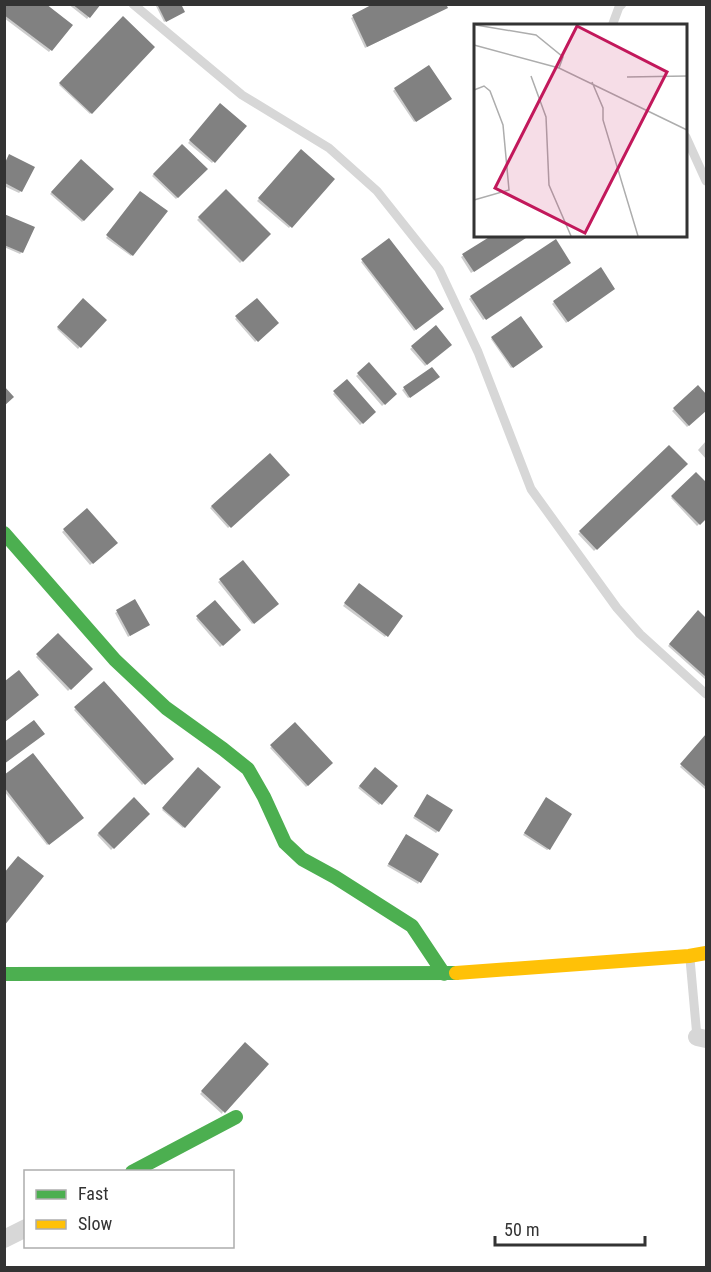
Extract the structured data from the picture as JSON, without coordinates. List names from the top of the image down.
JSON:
{
  "legend": ["Fast", "Slow"],
  "scale_bar": "50 m"
}
